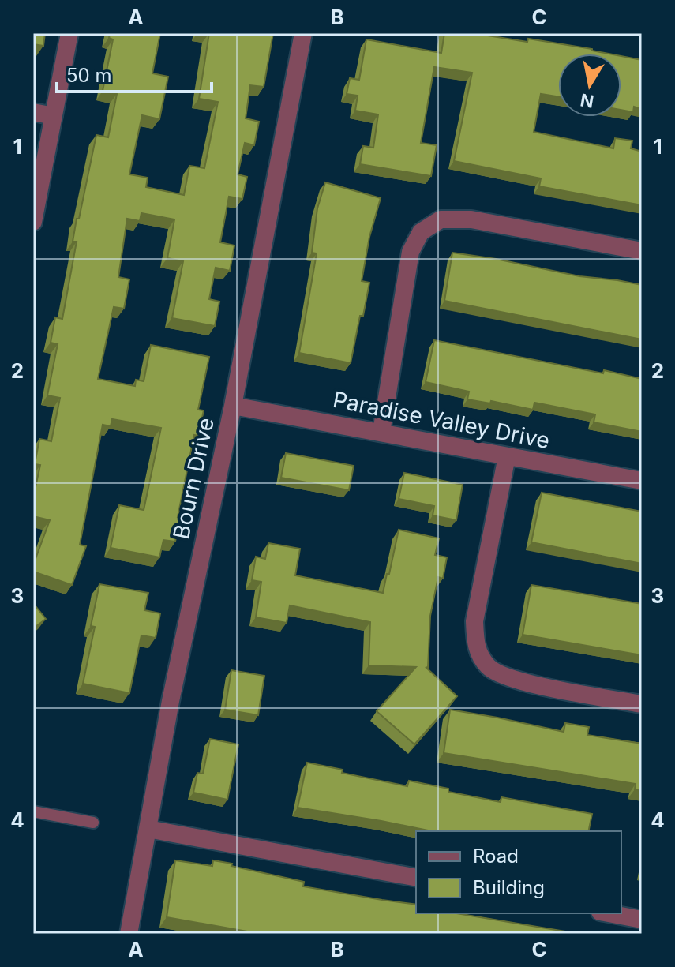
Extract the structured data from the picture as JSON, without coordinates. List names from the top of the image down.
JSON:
{
  "streets": {
    "street": ["Paradise Valley Drive", "Bourn Drive"]
  },
  "crossings": [
    ["Paradise Valley Drive", "Bourn Drive"]
  ],
  "legend": ["Road", "Building"],
  "scale_bar": "50 m",
  "north": "bottom",
  "grid": {
    "columns": ["A", "B", "C"],
    "rows": [
      "1",
      "2",
      "3",
      "4"
    ]
  }
}
